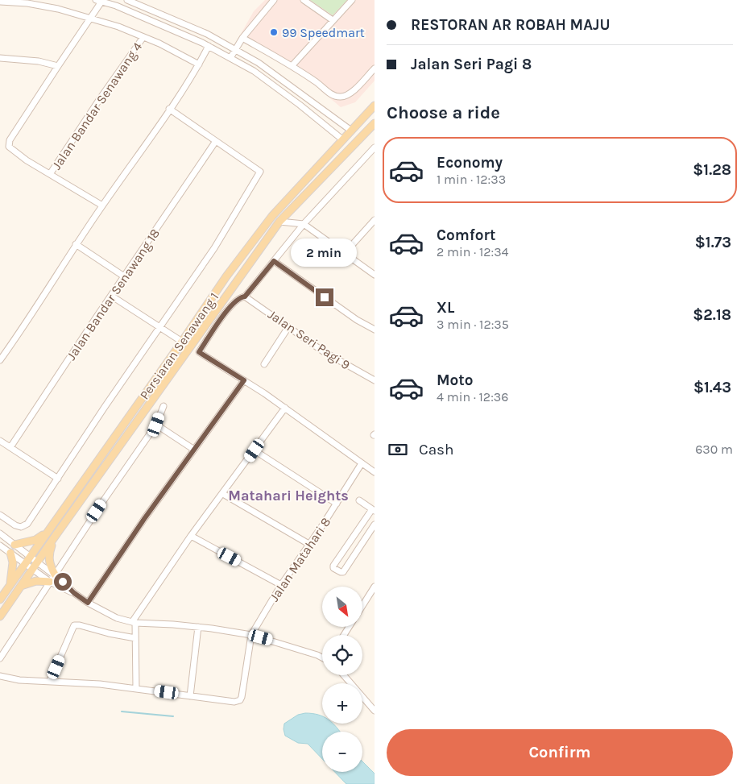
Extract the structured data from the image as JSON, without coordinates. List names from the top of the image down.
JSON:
{
  "streets": {
    "main road": ["Persiaran Senawang 1"],
    "street": [
      "Jalan Bandar Senawang 4",
      "Jalan Bandar Senawang 18",
      "Jalan Seri Pagi 9",
      "Jalan Matahari 8"
    ]
  },
  "districts": ["Matahari Heights"],
  "places": ["99 Speedmart"],
  "north": "bottom right",
  "page": {
    "banner": ["RESTORAN AR ROBAH MAJU", "Jalan Seri Pagi 8"],
    "heading": "Choose a ride",
    "list": [
      {
        "name": "Economy",
        "note": "1 min · 12:33",
        "value": "$1.28"
      },
      {
        "name": "Comfort",
        "note": "2 min · 12:34",
        "value": "$1.73"
      },
      {
        "name": "XL",
        "note": "3 min · 12:35",
        "value": "$2.18"
      },
      {
        "name": "Moto",
        "note": "4 min · 12:36",
        "value": "$1.43"
      }
    ],
    "bubble": "2 min",
    "pay": ["Cash", "630 m"],
    "map_buttons": ["+", "−"],
    "buttons": "Confirm"
  }
}
